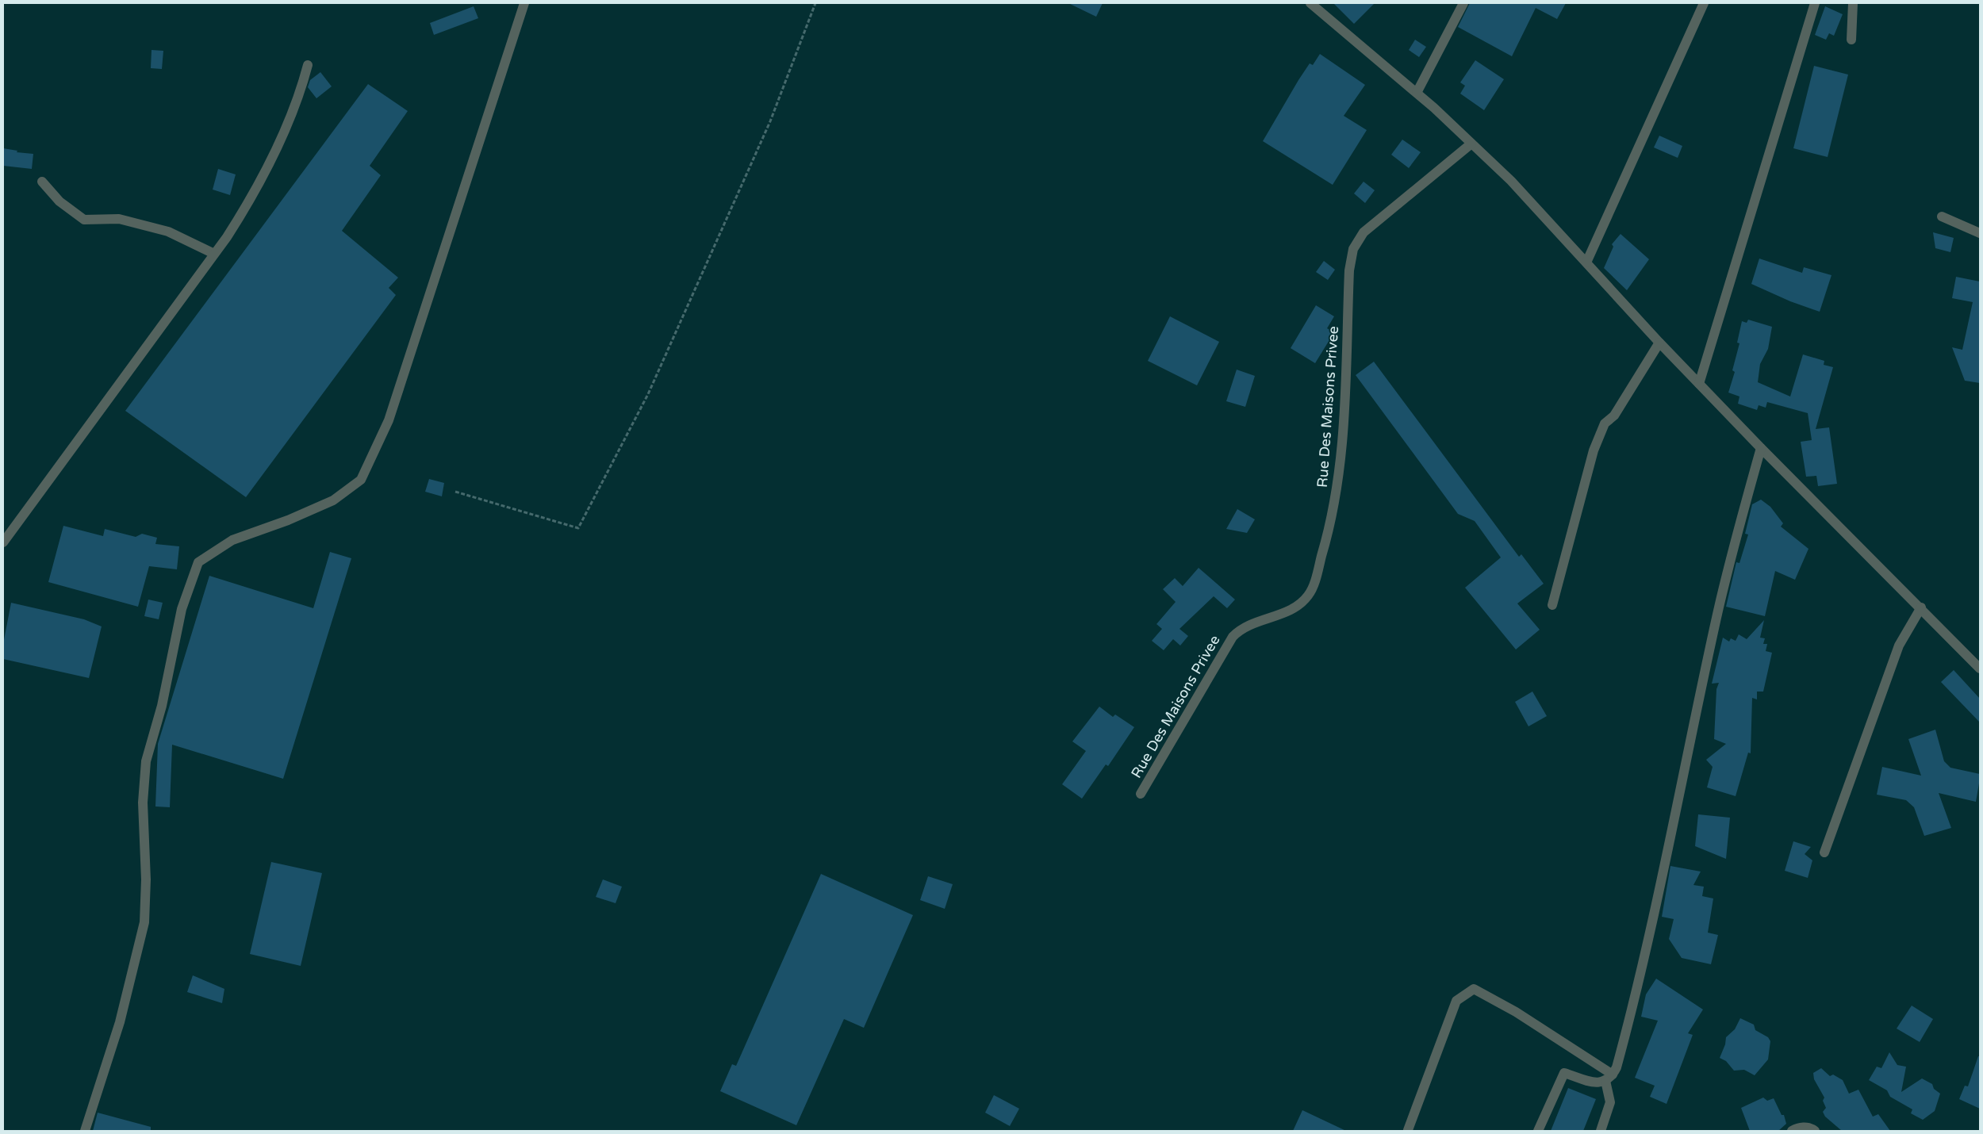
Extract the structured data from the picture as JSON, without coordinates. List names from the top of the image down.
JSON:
{
  "streets": {
    "street": ["Rue Des Maisons Privee"]
  }
}
